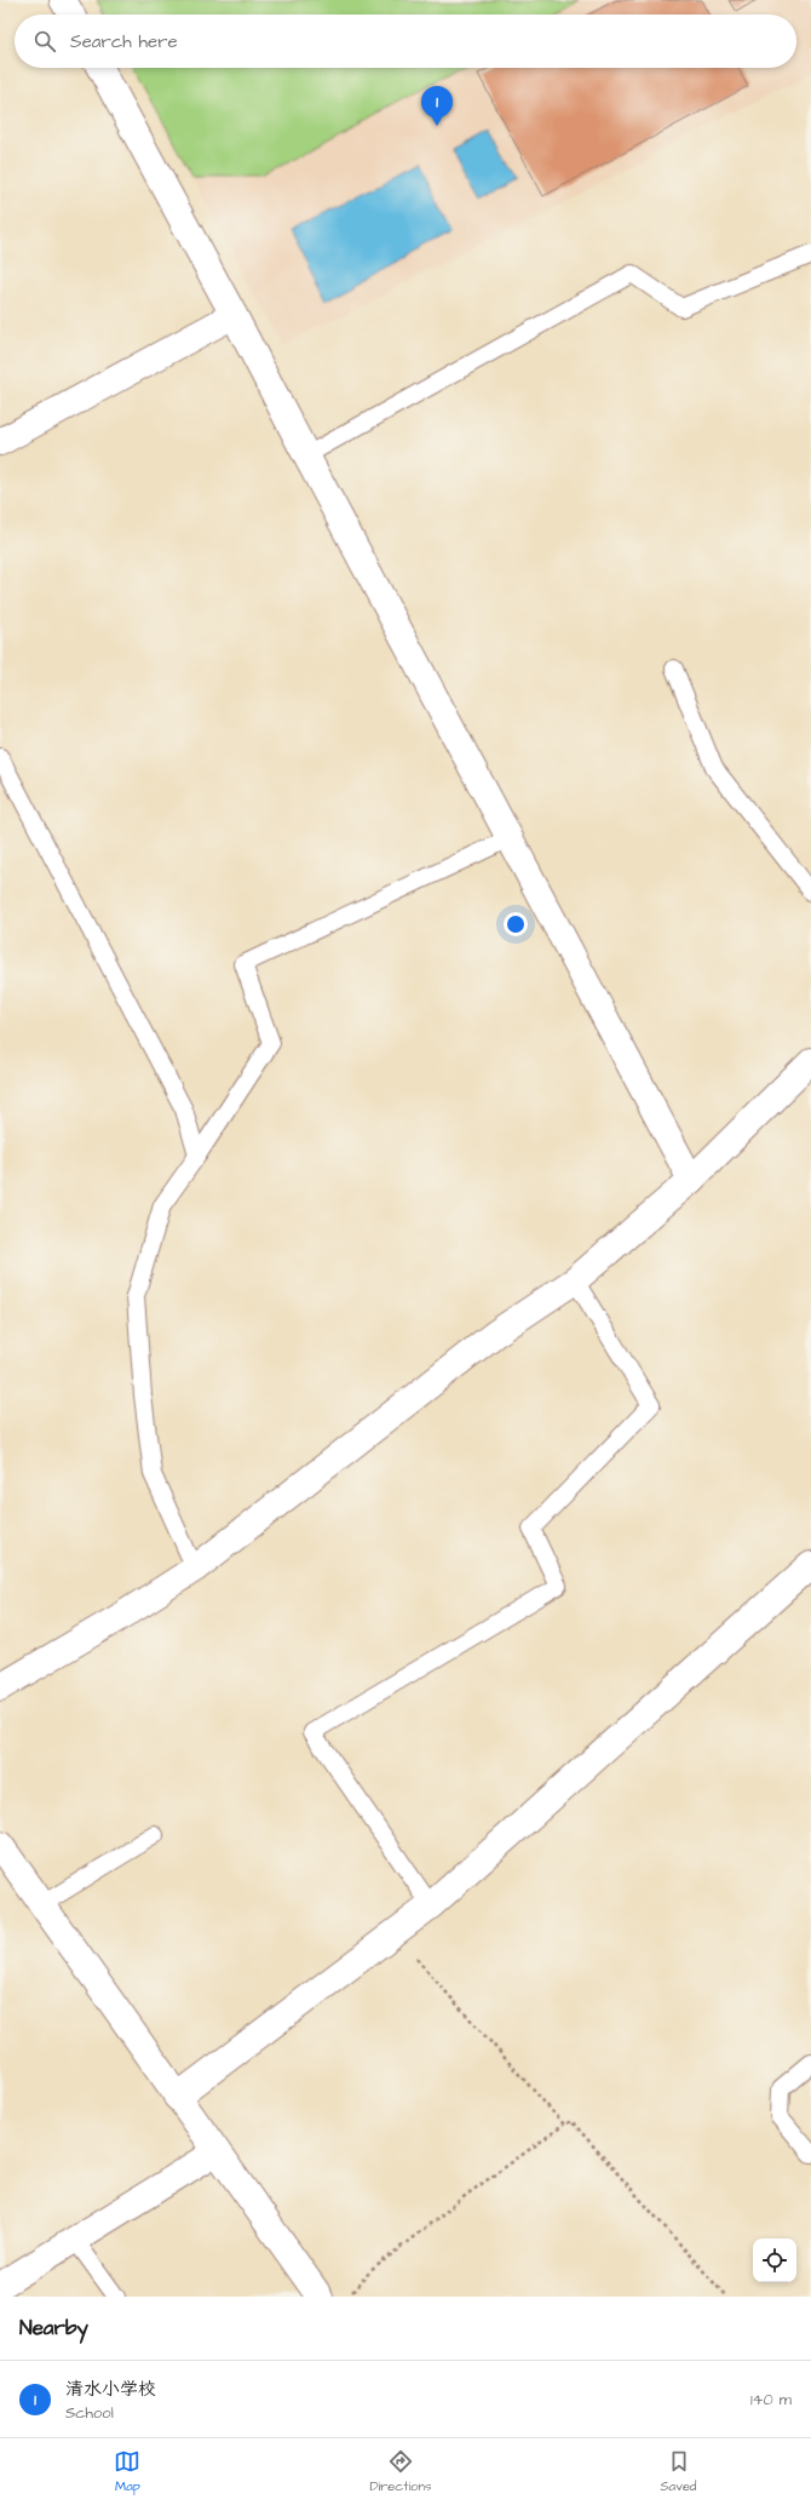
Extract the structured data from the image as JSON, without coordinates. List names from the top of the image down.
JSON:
{
  "page": {
    "search": "Search here",
    "pins": "1",
    "heading": "Nearby",
    "list": [
      {
        "mark": "1",
        "name": "清水小学校",
        "note": "School",
        "value": "140 m"
      }
    ],
    "nav": ["Map", "Directions", "Saved"]
  }
}
